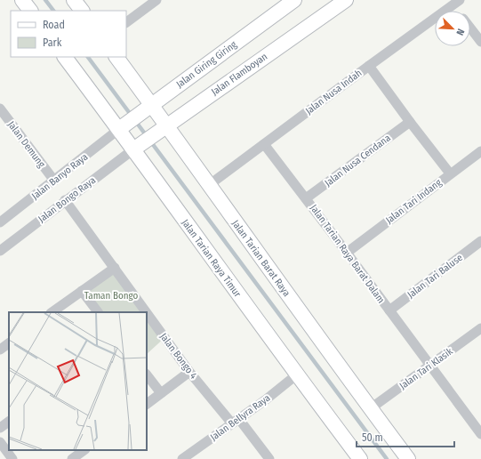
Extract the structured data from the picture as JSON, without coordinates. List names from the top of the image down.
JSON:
{
  "streets": {
    "street": [
      "Jalan Giring Giring",
      "Jalan Flamboyan",
      "Jalan Nusa Indah",
      "Jalan Demung",
      "Jalan Nusa Cendana",
      "Jalan Banyo Raya",
      "Jalan Bongo Raya",
      "Jalan Tari Indang",
      "Jalan Tarian Raya Barat Dalam",
      "Jalan Tarian Raya Timur",
      "Jalan Tarian Barat Raya",
      "Jalan Tari Baluse",
      "Jalan Bongo 4",
      "Jalan Tari Klasik",
      "Jalan Bellyra Raya"
    ]
  },
  "crossings": [
    ["Jalan Giring Giring", "Jalan Banyo Raya"],
    ["Jalan Giring Giring", "Jalan Tarian Raya Timur"],
    ["Jalan Giring Giring", "Jalan Tarian Barat Raya"],
    ["Jalan Flamboyan", "Jalan Bongo Raya"],
    ["Jalan Flamboyan", "Jalan Tarian Raya Timur"],
    ["Jalan Flamboyan", "Jalan Tarian Barat Raya"],
    ["Jalan Nusa Indah", "Jalan Tarian Raya Barat Dalam"],
    ["Jalan Nusa Indah", "Jalan Tarian Barat Raya"],
    ["Jalan Demung", "Jalan Banyo Raya"],
    ["Jalan Nusa Cendana", "Jalan Tarian Raya Barat Dalam"],
    ["Jalan Banyo Raya", "Jalan Tarian Raya Timur"],
    ["Jalan Bongo Raya", "Jalan Tarian Raya Timur"],
    ["Jalan Bongo Raya", "Jalan Bongo 4"],
    ["Jalan Tari Indang", "Jalan Tarian Raya Barat Dalam"],
    ["Jalan Tarian Raya Barat Dalam", "Jalan Tari Baluse"],
    ["Jalan Tarian Raya Barat Dalam", "Jalan Tari Klasik"],
    ["Jalan Tarian Raya Timur", "Jalan Bellyra Raya"],
    ["Jalan Tarian Barat Raya", "Jalan Tari Klasik"],
    ["Jalan Bongo 4", "Jalan Bellyra Raya"]
  ],
  "parks": ["Taman Bongo"],
  "legend": ["Road", "Park"],
  "scale_bar": "50 m",
  "north": "bottom right"
}
